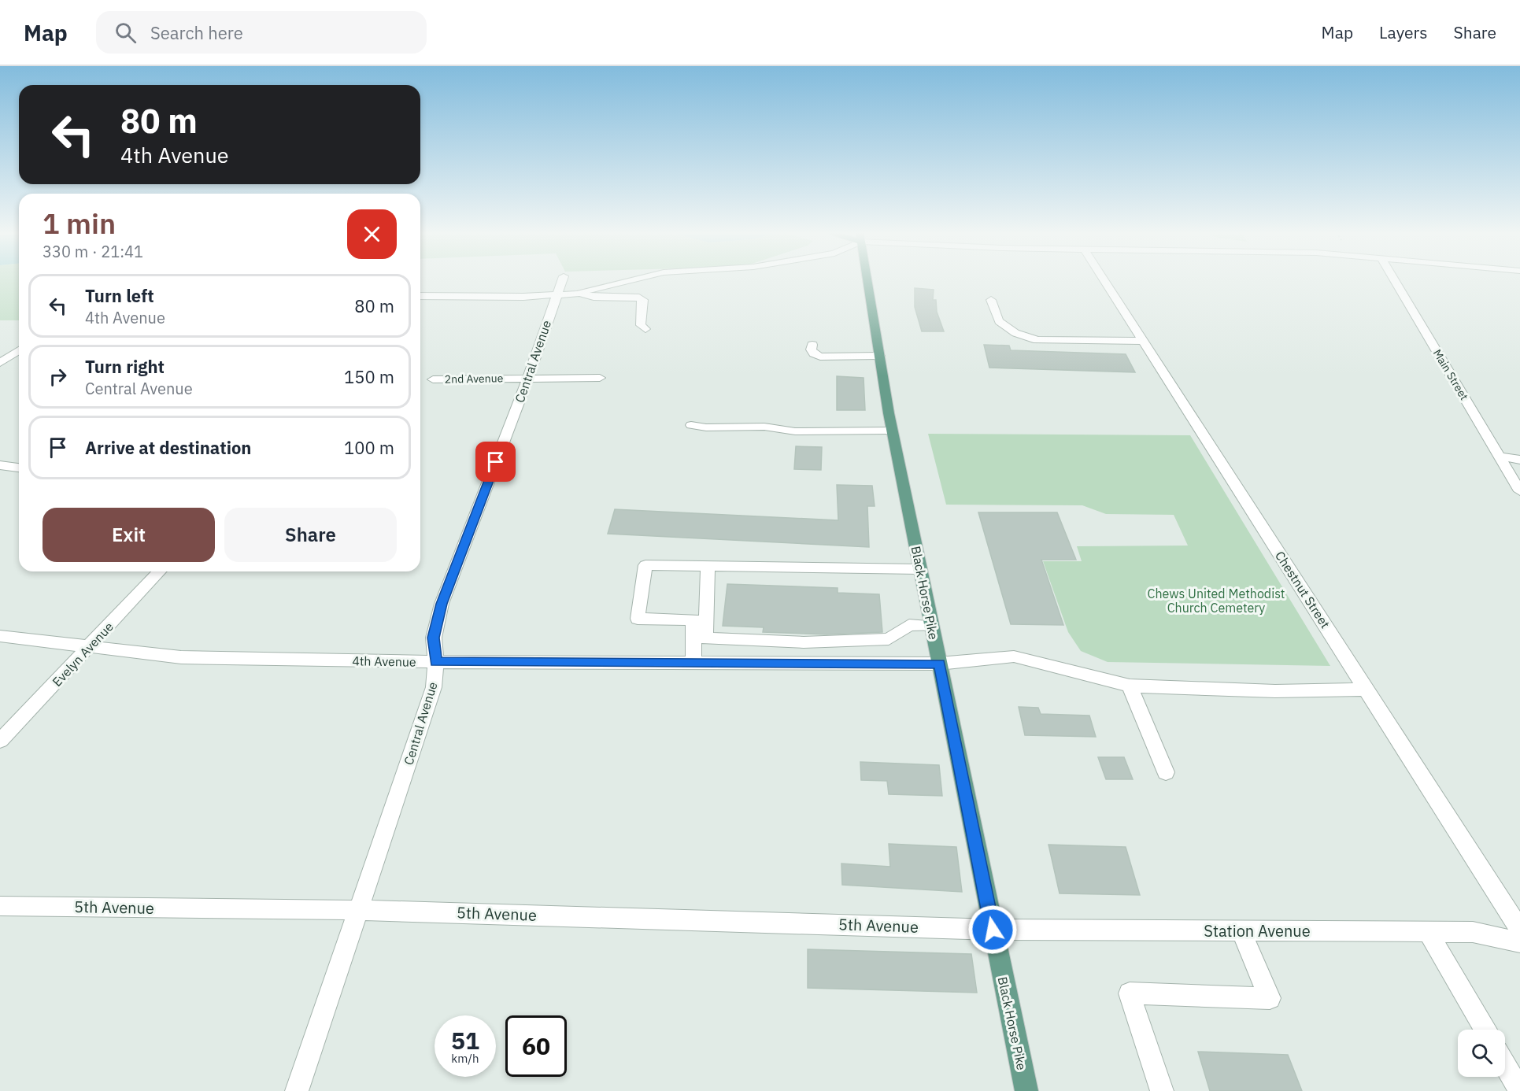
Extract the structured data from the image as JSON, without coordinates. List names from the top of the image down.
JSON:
{
  "streets": {
    "main road": ["Black Horse Pike"],
    "street": [
      "Central Avenue",
      "Main Street",
      "2nd Avenue",
      "Chestnut Street",
      "Evelyn Avenue",
      "4th Avenue",
      "5th Avenue",
      "Station Avenue"
    ]
  },
  "crossings": [
    ["Central Avenue", "2nd Avenue"],
    ["Central Avenue", "4th Avenue"],
    ["Central Avenue", "5th Avenue"],
    ["Chestnut Street", "4th Avenue"],
    ["Black Horse Pike", "4th Avenue"],
    ["Black Horse Pike", "5th Avenue"],
    ["Black Horse Pike", "Station Avenue"],
    ["Evelyn Avenue", "4th Avenue"],
    ["5th Avenue", "Station Avenue"]
  ],
  "parks": ["Chews United Methodist Church Cemetery"],
  "page": {
    "header": "Map",
    "search": "Search here",
    "nav": ["Map", "Layers", "Share"],
    "turn": ["80 m", "4th Avenue"],
    "heading": ["1 min", "330 m · 21:41"],
    "list": [
      {
        "name": "Turn left",
        "note": "4th Avenue",
        "value": "80 m"
      },
      {
        "name": "Turn right",
        "note": "Central Avenue",
        "value": "150 m"
      },
      {
        "name": "Arrive at destination",
        "value": "100 m"
      }
    ],
    "buttons": ["Exit", "Share"],
    "speed": "51 km/h",
    "limit": "60"
  }
}
